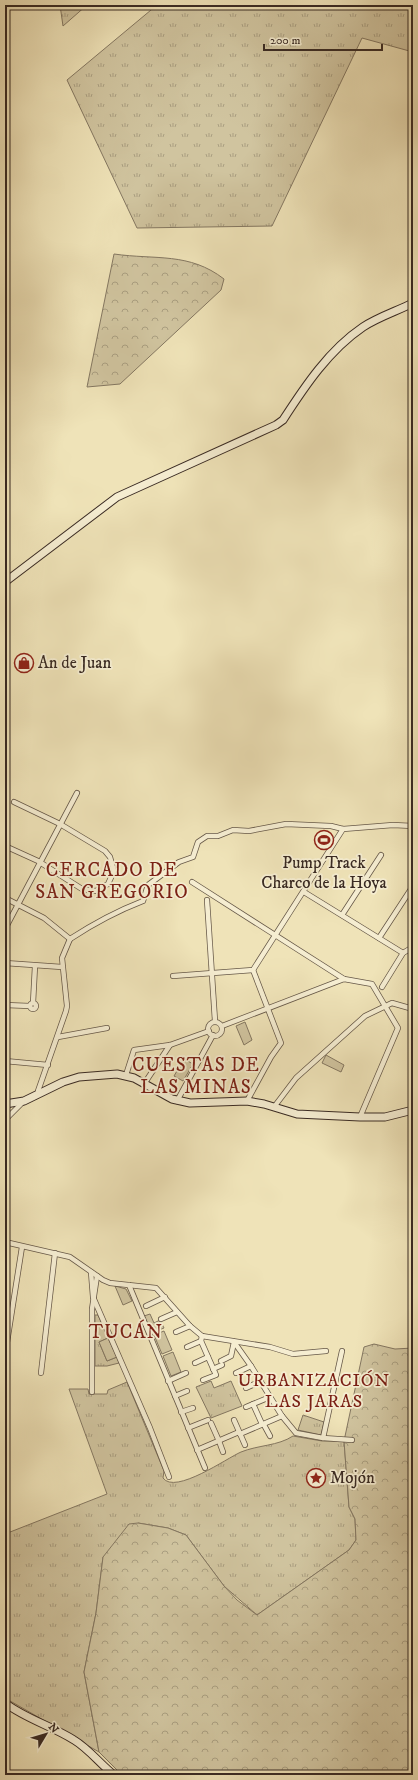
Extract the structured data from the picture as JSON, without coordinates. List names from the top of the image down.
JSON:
{
  "districts": [
    "CERCADO DE SAN GREGORIO",
    "CUESTAS DE LAS MINAS",
    "TUCÁN",
    "URBANIZACIÓN LAS JARAS"
  ],
  "places": {
    "shop": ["An de Juan"],
    "sports": ["Pump Track Charco de la Hoya"],
    "place": ["Mojón"]
  },
  "scale_bar": "200 m",
  "north": "top right"
}
